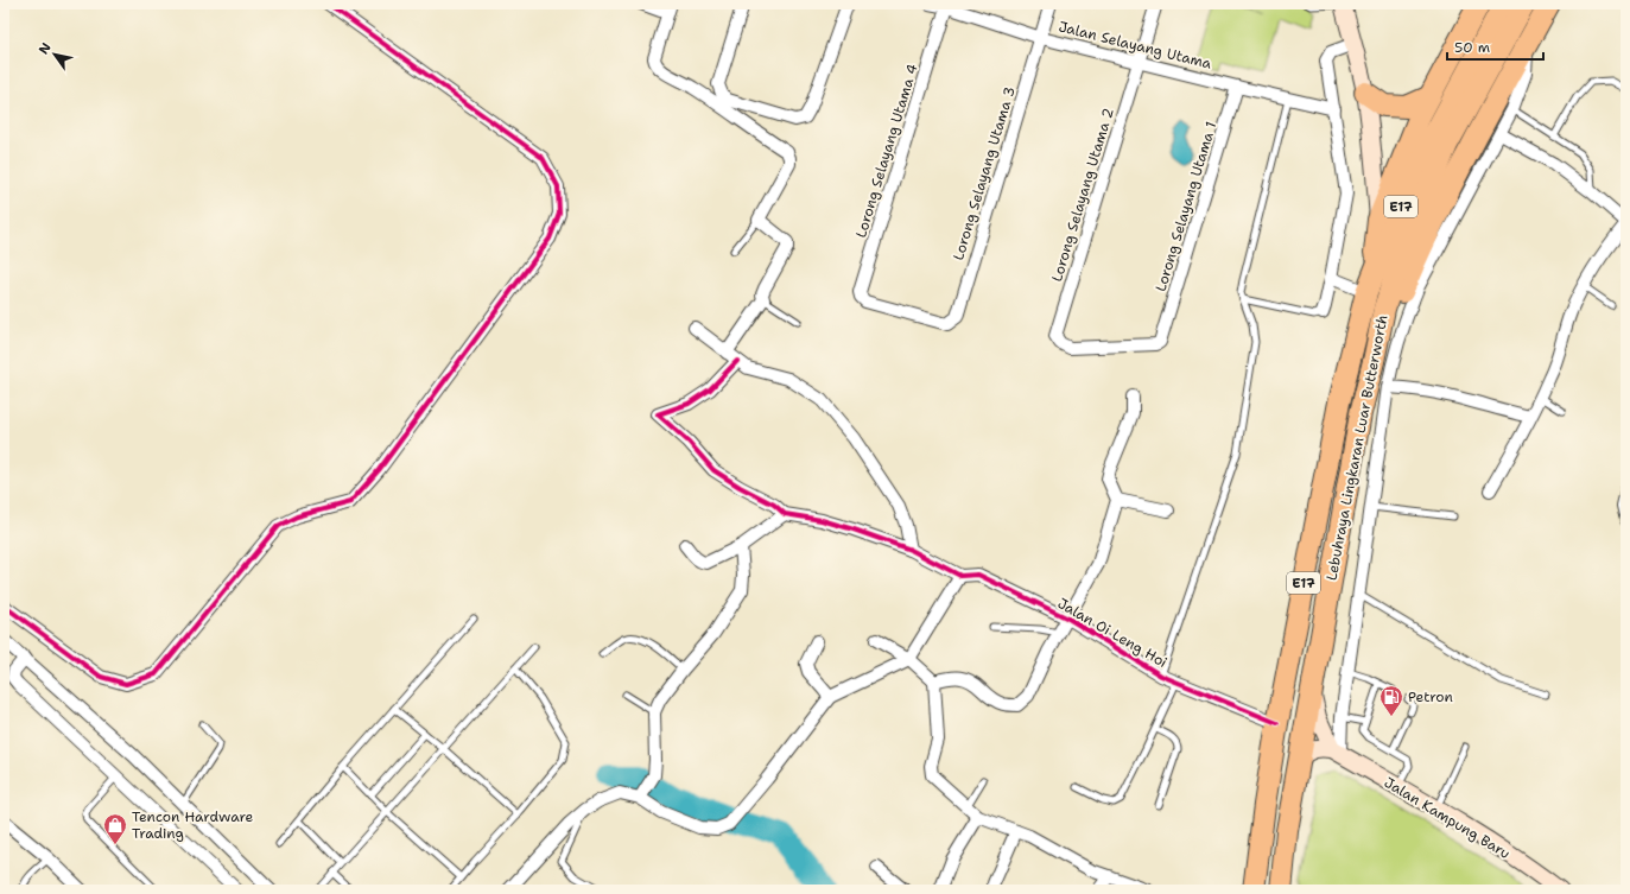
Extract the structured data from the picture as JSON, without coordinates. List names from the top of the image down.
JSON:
{
  "streets": {
    "highway": ["E17", "Lebuhraya Lingkaran Luar Butterworth"],
    "street": [
      "Jalan Selayang Utama",
      "Lorong Selayang Utama 4",
      "Lorong Selayang Utama 3",
      "Lorong Selayang Utama 2",
      "Lorong Selayang Utama 1",
      "Jalan Oi Leng Hoi",
      "Jalan Kampung Baru"
    ]
  },
  "crossings": [
    ["Jalan Selayang Utama", "Lorong Selayang Utama 4"],
    ["Jalan Selayang Utama", "Lorong Selayang Utama 3"],
    ["Jalan Selayang Utama", "Lorong Selayang Utama 2"],
    ["Jalan Selayang Utama", "Lorong Selayang Utama 1"],
    ["Lorong Selayang Utama 4", "Lorong Selayang Utama 3"],
    ["Lorong Selayang Utama 2", "Lorong Selayang Utama 1"],
    ["Lebuhraya Lingkaran Luar Butterworth", "Jalan Oi Leng Hoi"]
  ],
  "places": {
    "fuel station": ["Petron"],
    "shop": ["Tencon Hardware Trading"]
  },
  "scale_bar": "50 m",
  "north": "top left"
}
